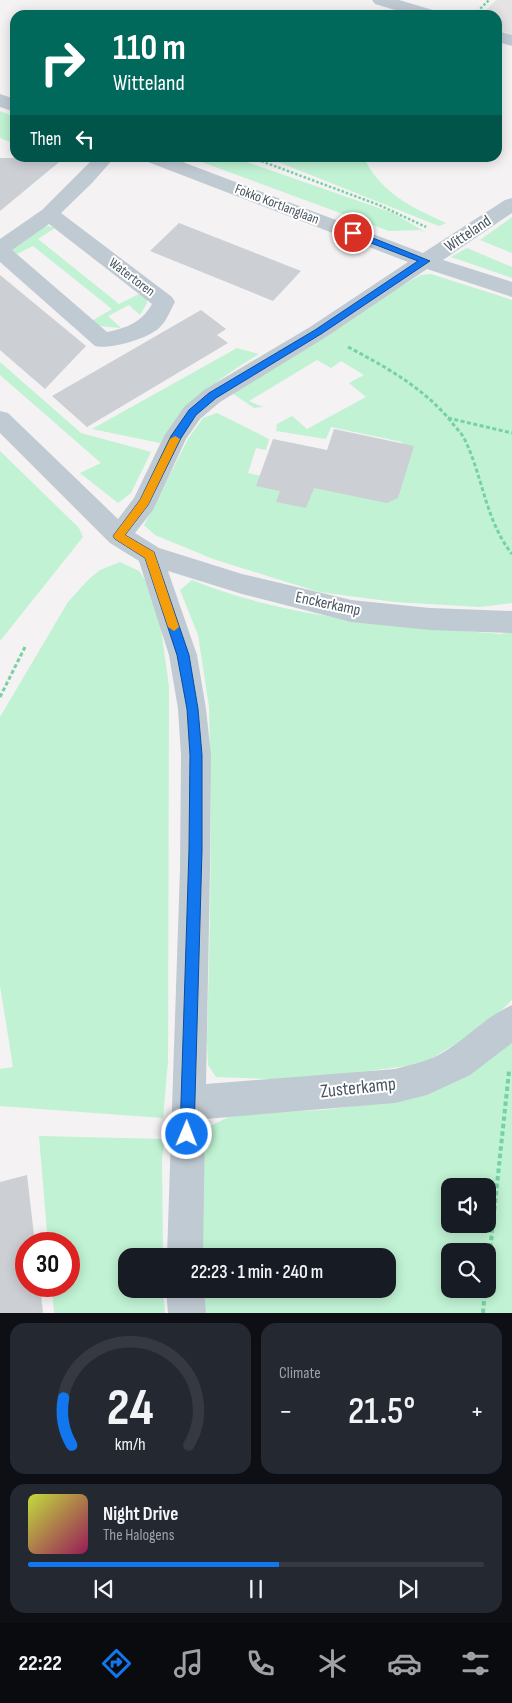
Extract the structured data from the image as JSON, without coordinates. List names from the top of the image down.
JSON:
{
  "streets": {
    "street": [
      "Fokko Kortlanglaan",
      "Witteland",
      "Watertoren",
      "Enckerkamp",
      "Zusterkamp"
    ]
  },
  "crossings": [
    ["Fokko Kortlanglaan", "Witteland"],
    ["Witteland", "Enckerkamp"]
  ],
  "page": {
    "turn": ["110 m", "Witteland"],
    "then": "Then",
    "limit": "30",
    "trip": "22:23 · 1 min · 240 m",
    "tile": "Climate",
    "heat": ["−", "21.5°", "+"],
    "song": ["Night Drive", "The Halogens"],
    "tabs": "22:22",
    "gauge": ["24", "km/h"]
  }
}
